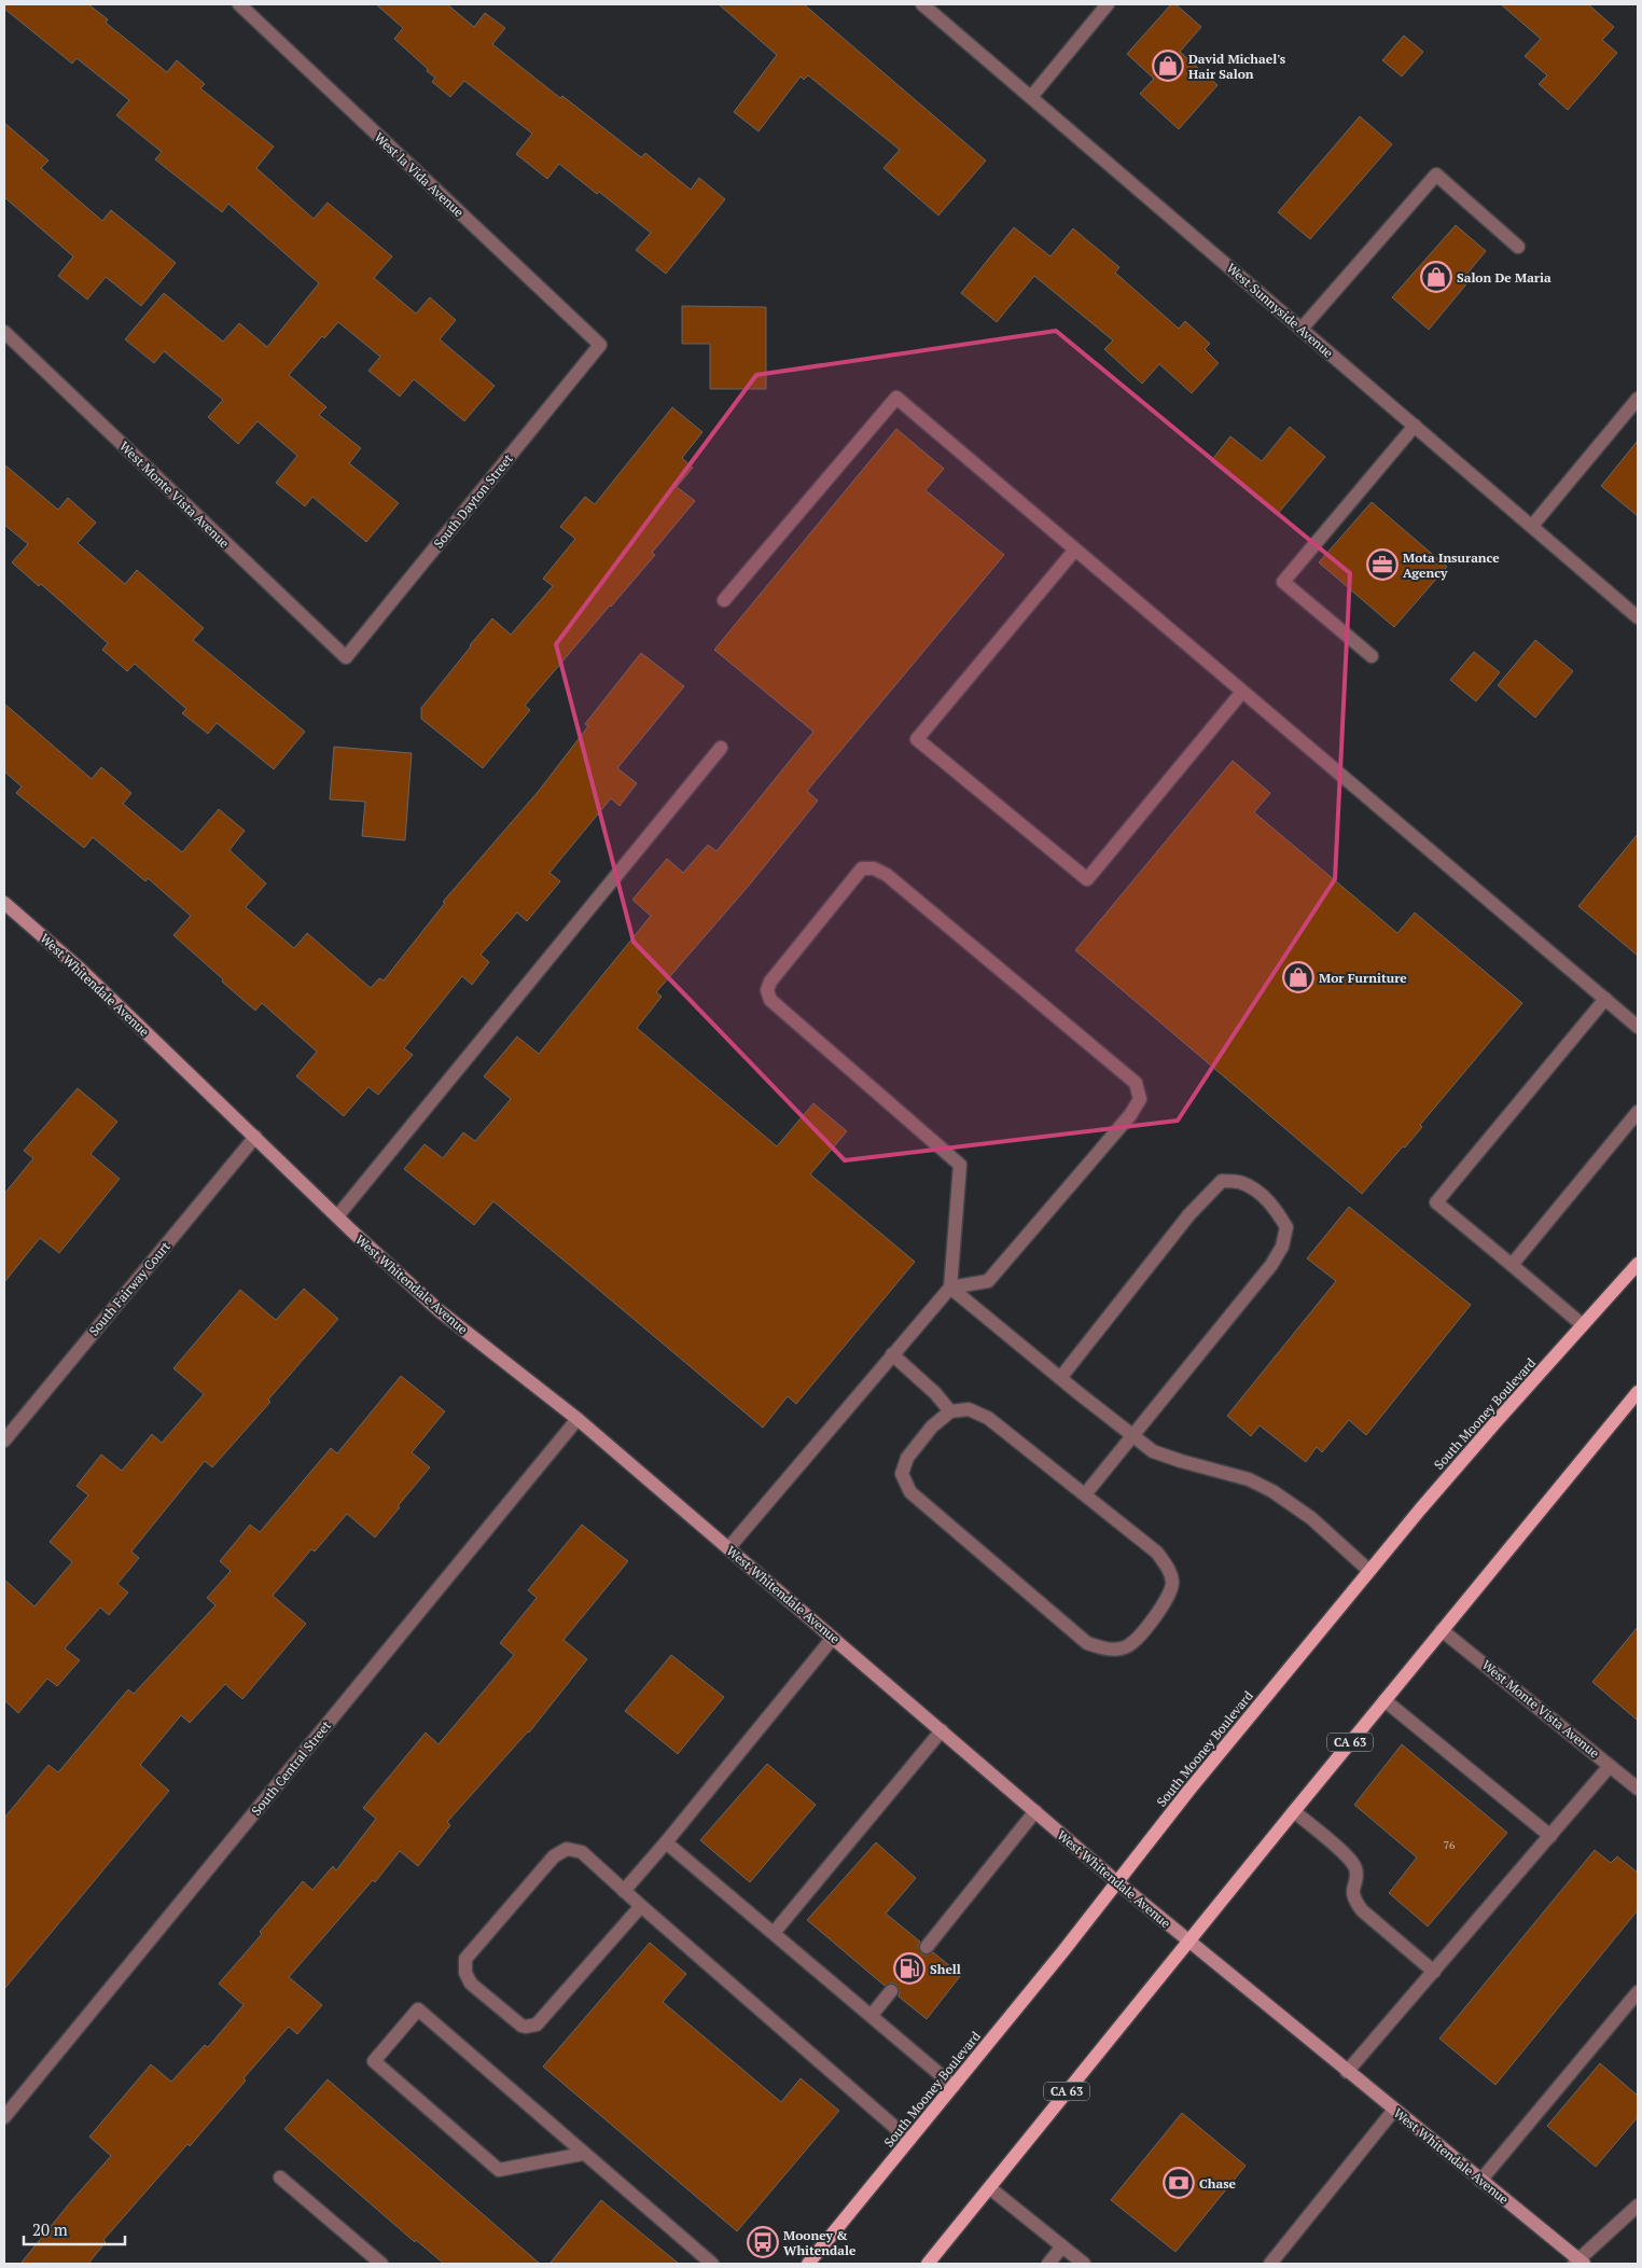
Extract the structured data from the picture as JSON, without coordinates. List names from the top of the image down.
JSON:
{
  "streets": {
    "main road": ["South Mooney Boulevard", "CA 63"],
    "street": [
      "West la Vida Avenue",
      "West Sunnyside Avenue",
      "West Monte Vista Avenue",
      "South Dayton Street",
      "West Whitendale Avenue",
      "South Fairway Court",
      "South Central Street"
    ]
  },
  "crossings": [
    ["West la Vida Avenue", "South Dayton Street"],
    ["West Monte Vista Avenue", "South Dayton Street"],
    ["West Monte Vista Avenue", "CA 63"],
    ["West Whitendale Avenue", "South Fairway Court"],
    ["West Whitendale Avenue", "South Mooney Boulevard"],
    ["West Whitendale Avenue", "CA 63"],
    ["West Whitendale Avenue", "South Central Street"]
  ],
  "places": {
    "shop": ["David Michael's Hair Salon", "Salon De Maria", "Mor Furniture"],
    "office": ["Mota Insurance Agency"],
    "fuel station": ["Shell"],
    "bank": ["Chase"],
    "bus stop": ["Mooney & Whitendale"]
  },
  "house_numbers": ["76"],
  "scale_bar": "20 m"
}
